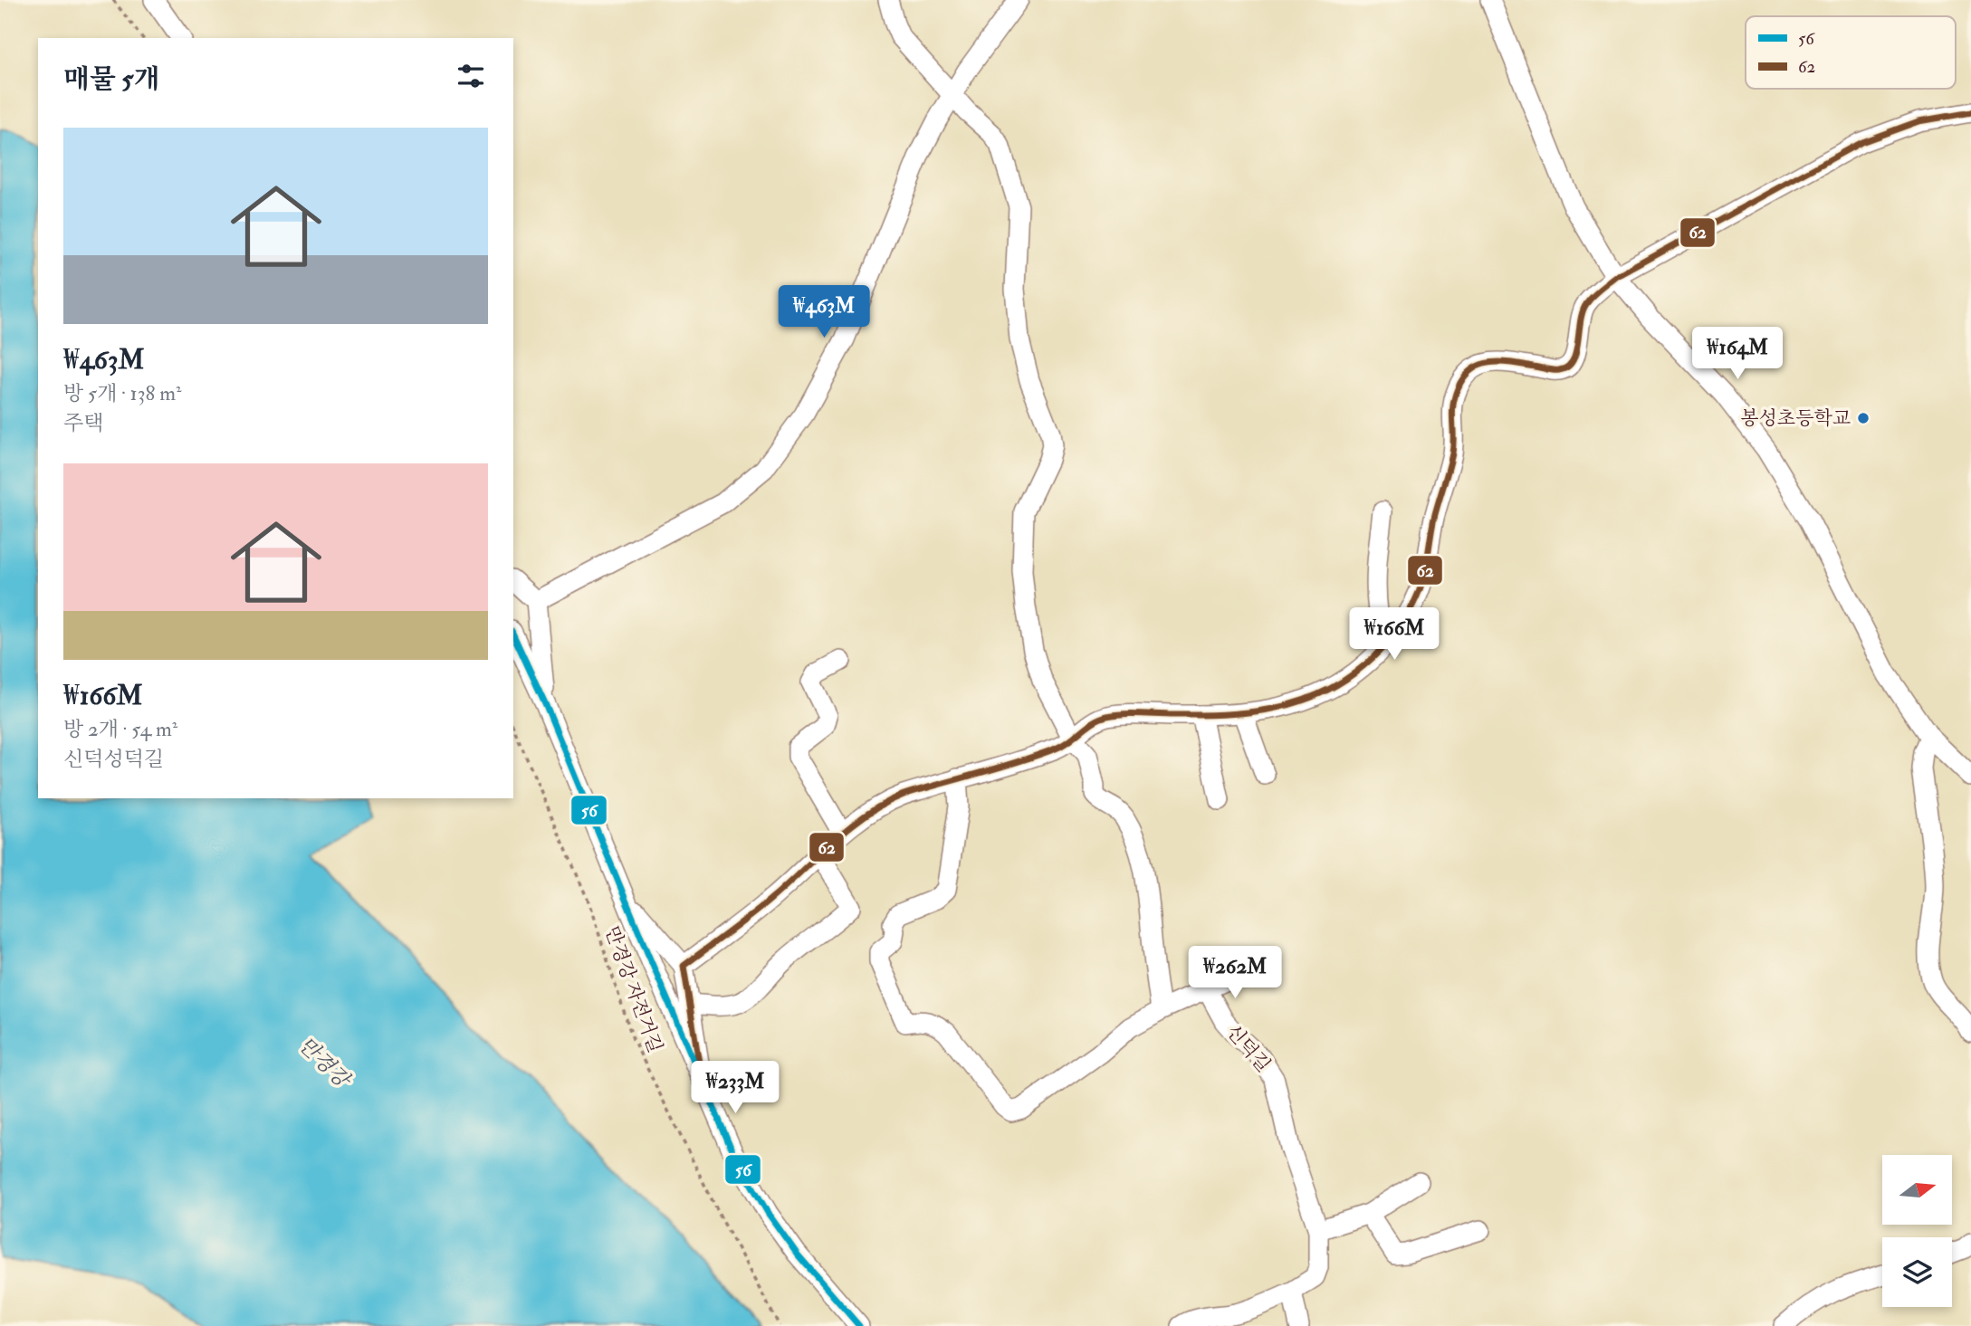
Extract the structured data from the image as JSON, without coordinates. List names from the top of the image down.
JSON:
{
  "streets": {
    "street": ["신덕길"],
    "path": ["만경강 자전거길"]
  },
  "water": ["만경강"],
  "places": ["봉성초등학교"],
  "lines": ["transit line 62", "transit line 56"],
  "legend": ["56", "62"],
  "north": "right",
  "page": {
    "heading": "매물 5개",
    "list": [
      {
        "name": "₩463M",
        "note": "방 5개 · 138 m² · 주택"
      },
      {
        "name": "₩166M",
        "note": "방 2개 · 54 m² · 신덕성덕길"
      }
    ],
    "price": [
      "₩463M",
      "₩164M",
      "₩166M",
      "₩262M",
      "₩233M"
    ]
  }
}
